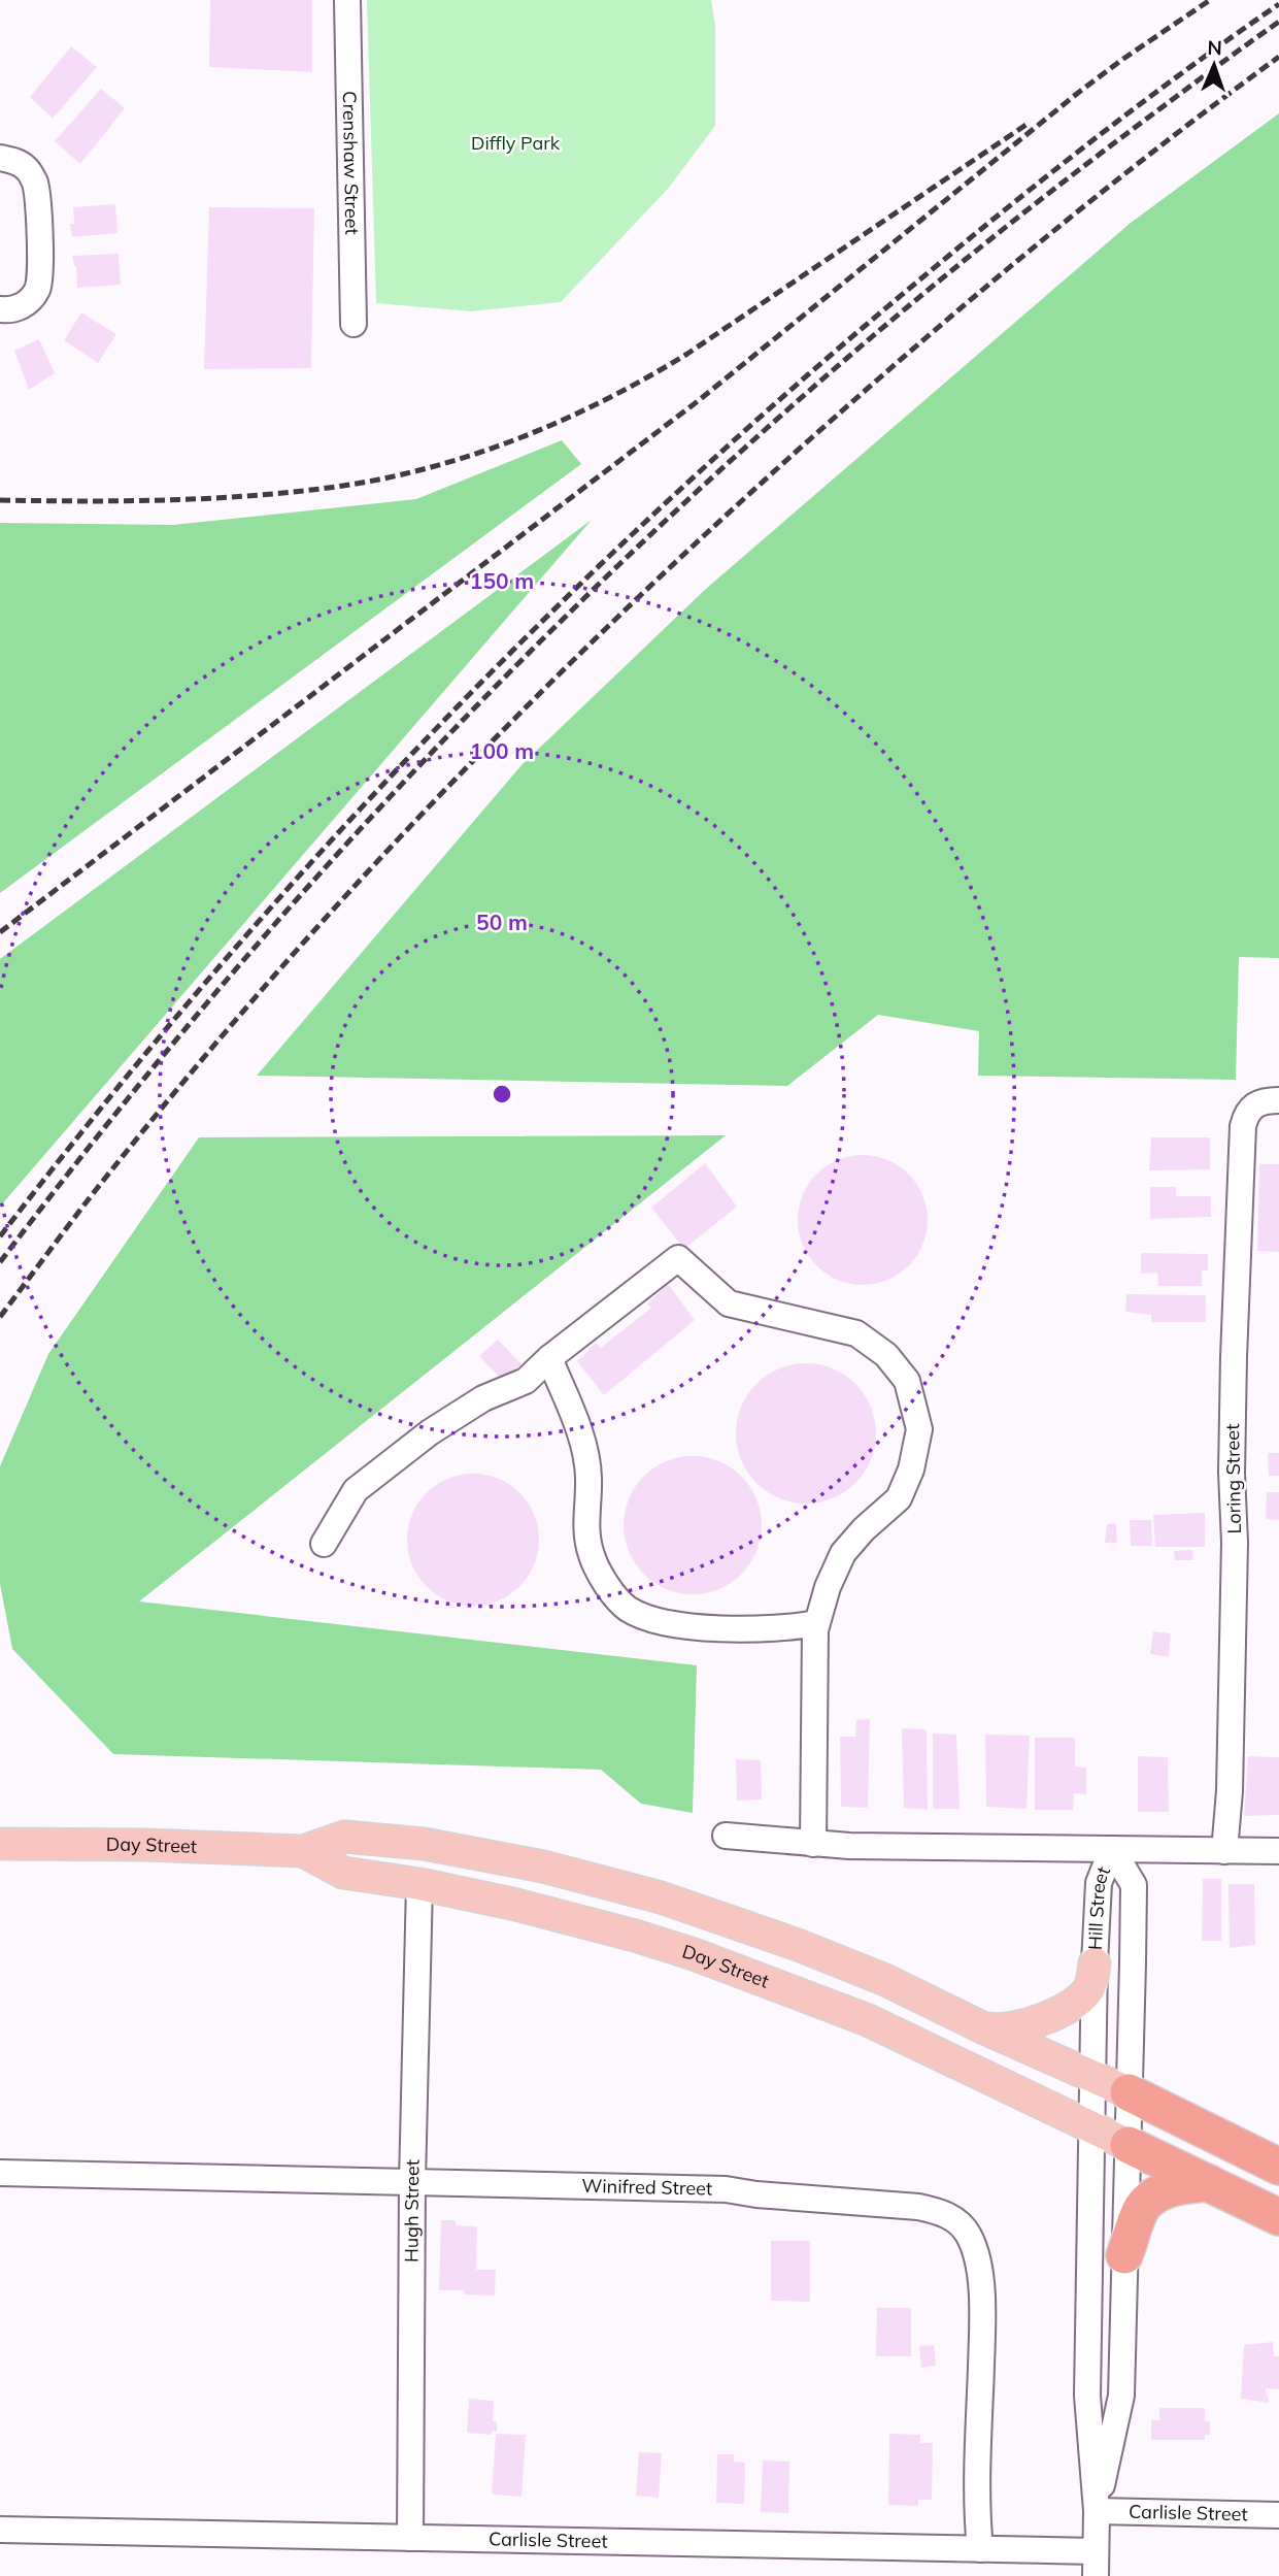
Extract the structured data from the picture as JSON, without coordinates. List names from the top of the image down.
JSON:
{
  "streets": {
    "main road": ["Day Street"],
    "street": [
      "Crenshaw Street",
      "Loring Street",
      "Hill Street",
      "Winifred Street",
      "Hugh Street",
      "Carlisle Street"
    ]
  },
  "crossings": [
    ["Day Street", "Hill Street"],
    ["Day Street", "Hugh Street"],
    ["Hill Street", "Carlisle Street"],
    ["Winifred Street", "Hugh Street"],
    ["Winifred Street", "Carlisle Street"],
    ["Hugh Street", "Carlisle Street"]
  ],
  "parks": ["Diffly Park"],
  "north": "top",
  "rings": ["150 m", "100 m", "50 m"]
}
